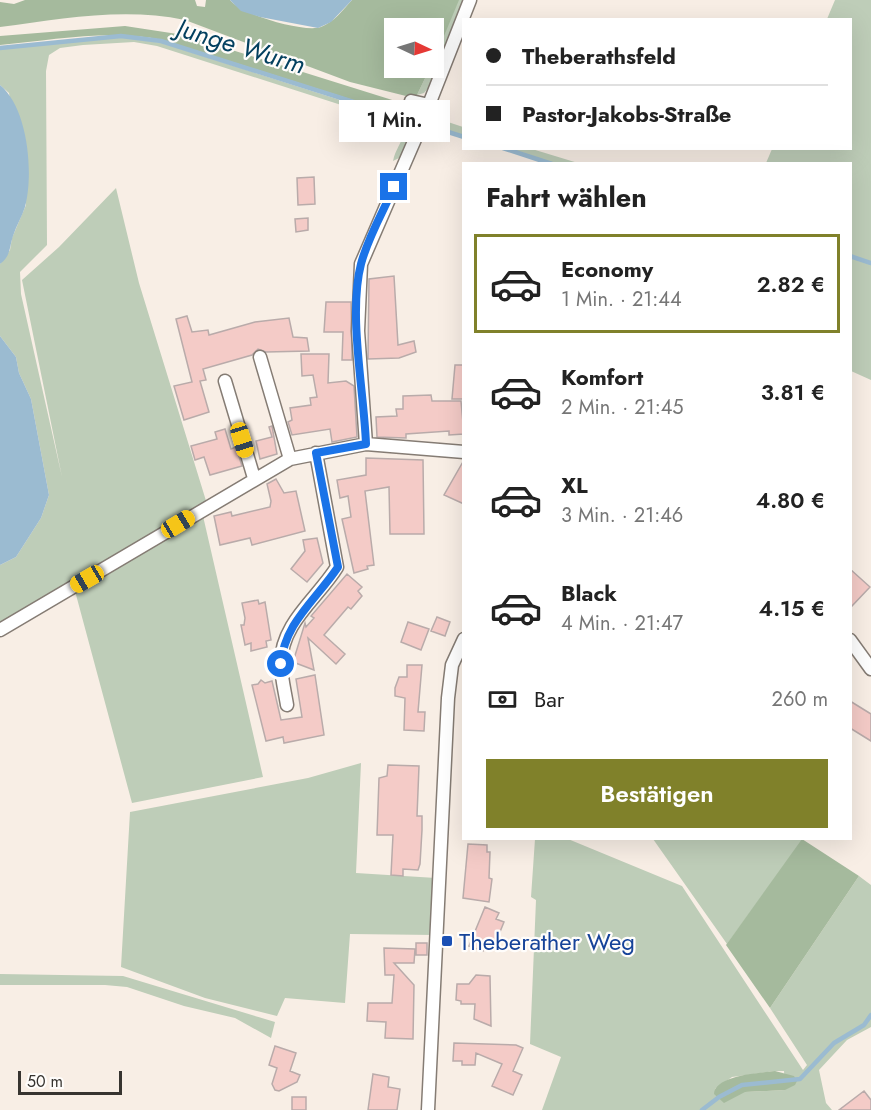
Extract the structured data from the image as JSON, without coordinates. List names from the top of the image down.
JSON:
{
  "water": ["Junge Wurm"],
  "places": {
    "transit": ["Theberather Weg"]
  },
  "scale_bar": "50 m",
  "north": "right",
  "page": {
    "banner": ["Theberathsfeld", "Pastor-Jakobs-Straße"],
    "bubble": "1 Min.",
    "heading": "Fahrt wählen",
    "list": [
      {
        "name": "Economy",
        "note": "1 Min. · 21:44",
        "value": "2.82 €"
      },
      {
        "name": "Komfort",
        "note": "2 Min. · 21:45",
        "value": "3.81 €"
      },
      {
        "name": "XL",
        "note": "3 Min. · 21:46",
        "value": "4.80 €"
      },
      {
        "name": "Black",
        "note": "4 Min. · 21:47",
        "value": "4.15 €"
      }
    ],
    "pay": ["Bar", "260 m"],
    "buttons": "Bestätigen",
    "scale": "50 m"
  }
}
